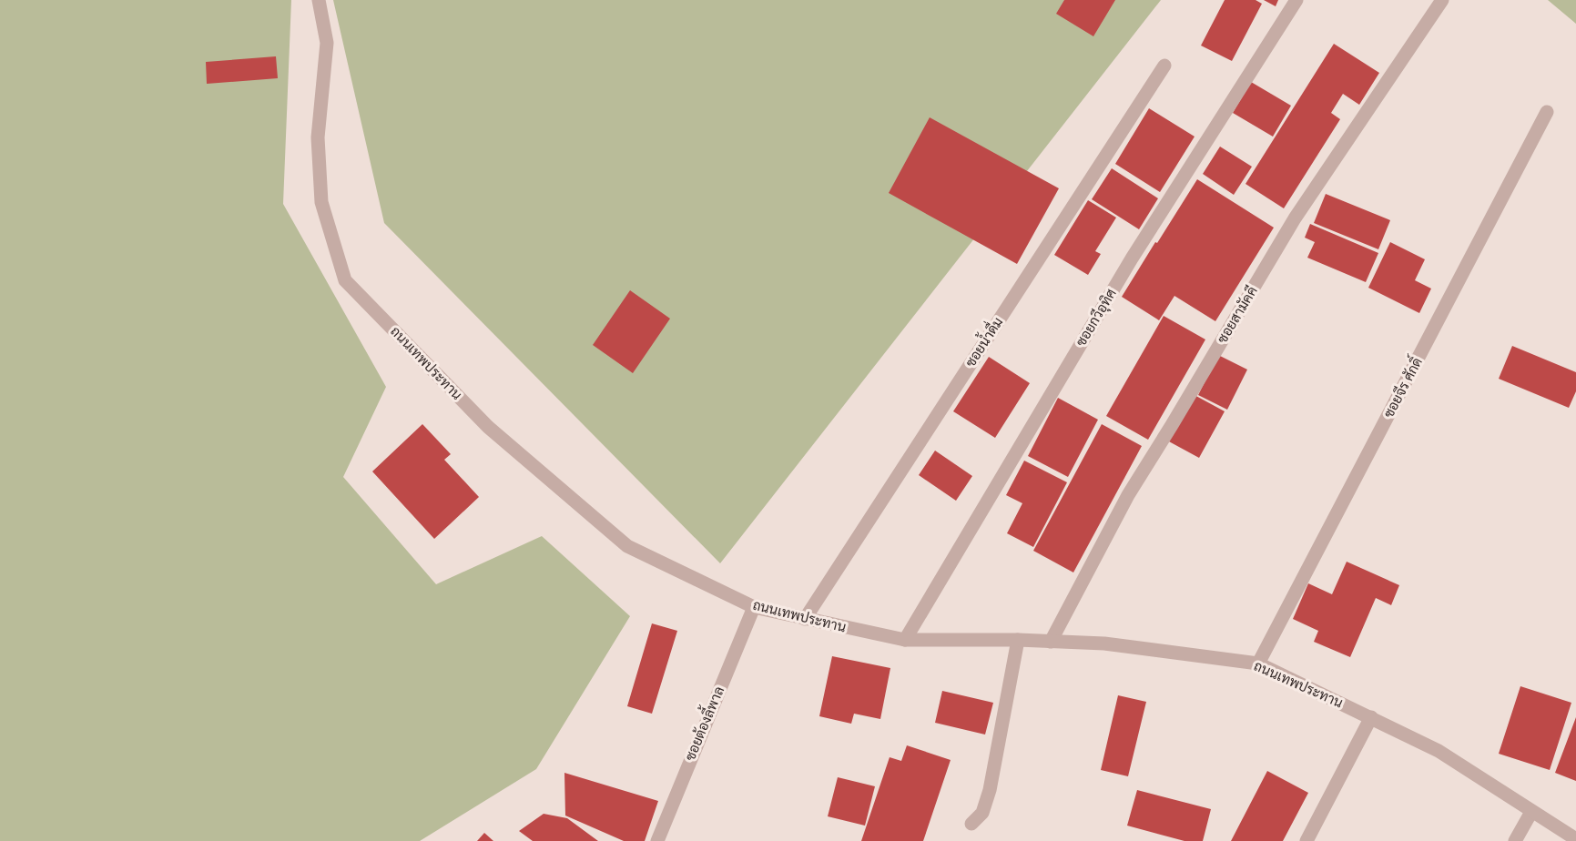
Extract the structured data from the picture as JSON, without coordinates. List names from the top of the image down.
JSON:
{
  "streets": {
    "street": [
      "ซอยสามัคคี",
      "ซอยกวีอุทิศ",
      "ซอยน้ำดื่ม",
      "ถนนเทพประทาน",
      "ซอยจีร ศักดิ์",
      "ซอยต้องลี้พาล"
    ]
  },
  "crossings": [
    ["ซอยสามัคคี", "ถนนเทพประทาน"],
    ["ซอยกวีอุทิศ", "ถนนเทพประทาน"],
    ["ซอยน้ำดื่ม", "ถนนเทพประทาน"],
    ["ถนนเทพประทาน", "ซอยจีร ศักดิ์"],
    ["ถนนเทพประทาน", "ซอยต้องลี้พาล"]
  ]
}
